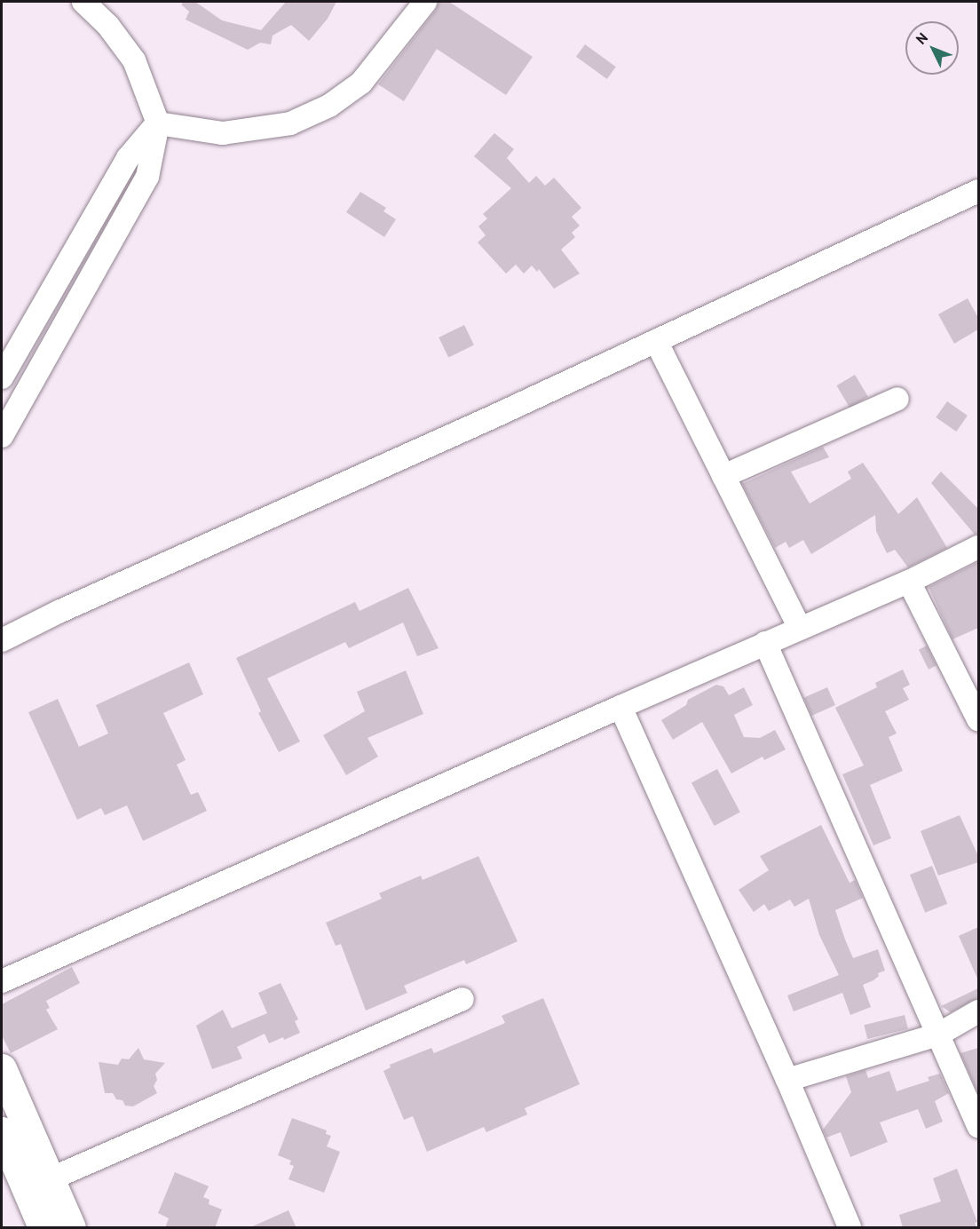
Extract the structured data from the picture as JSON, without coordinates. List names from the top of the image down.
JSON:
{
  "north": "top left"
}
